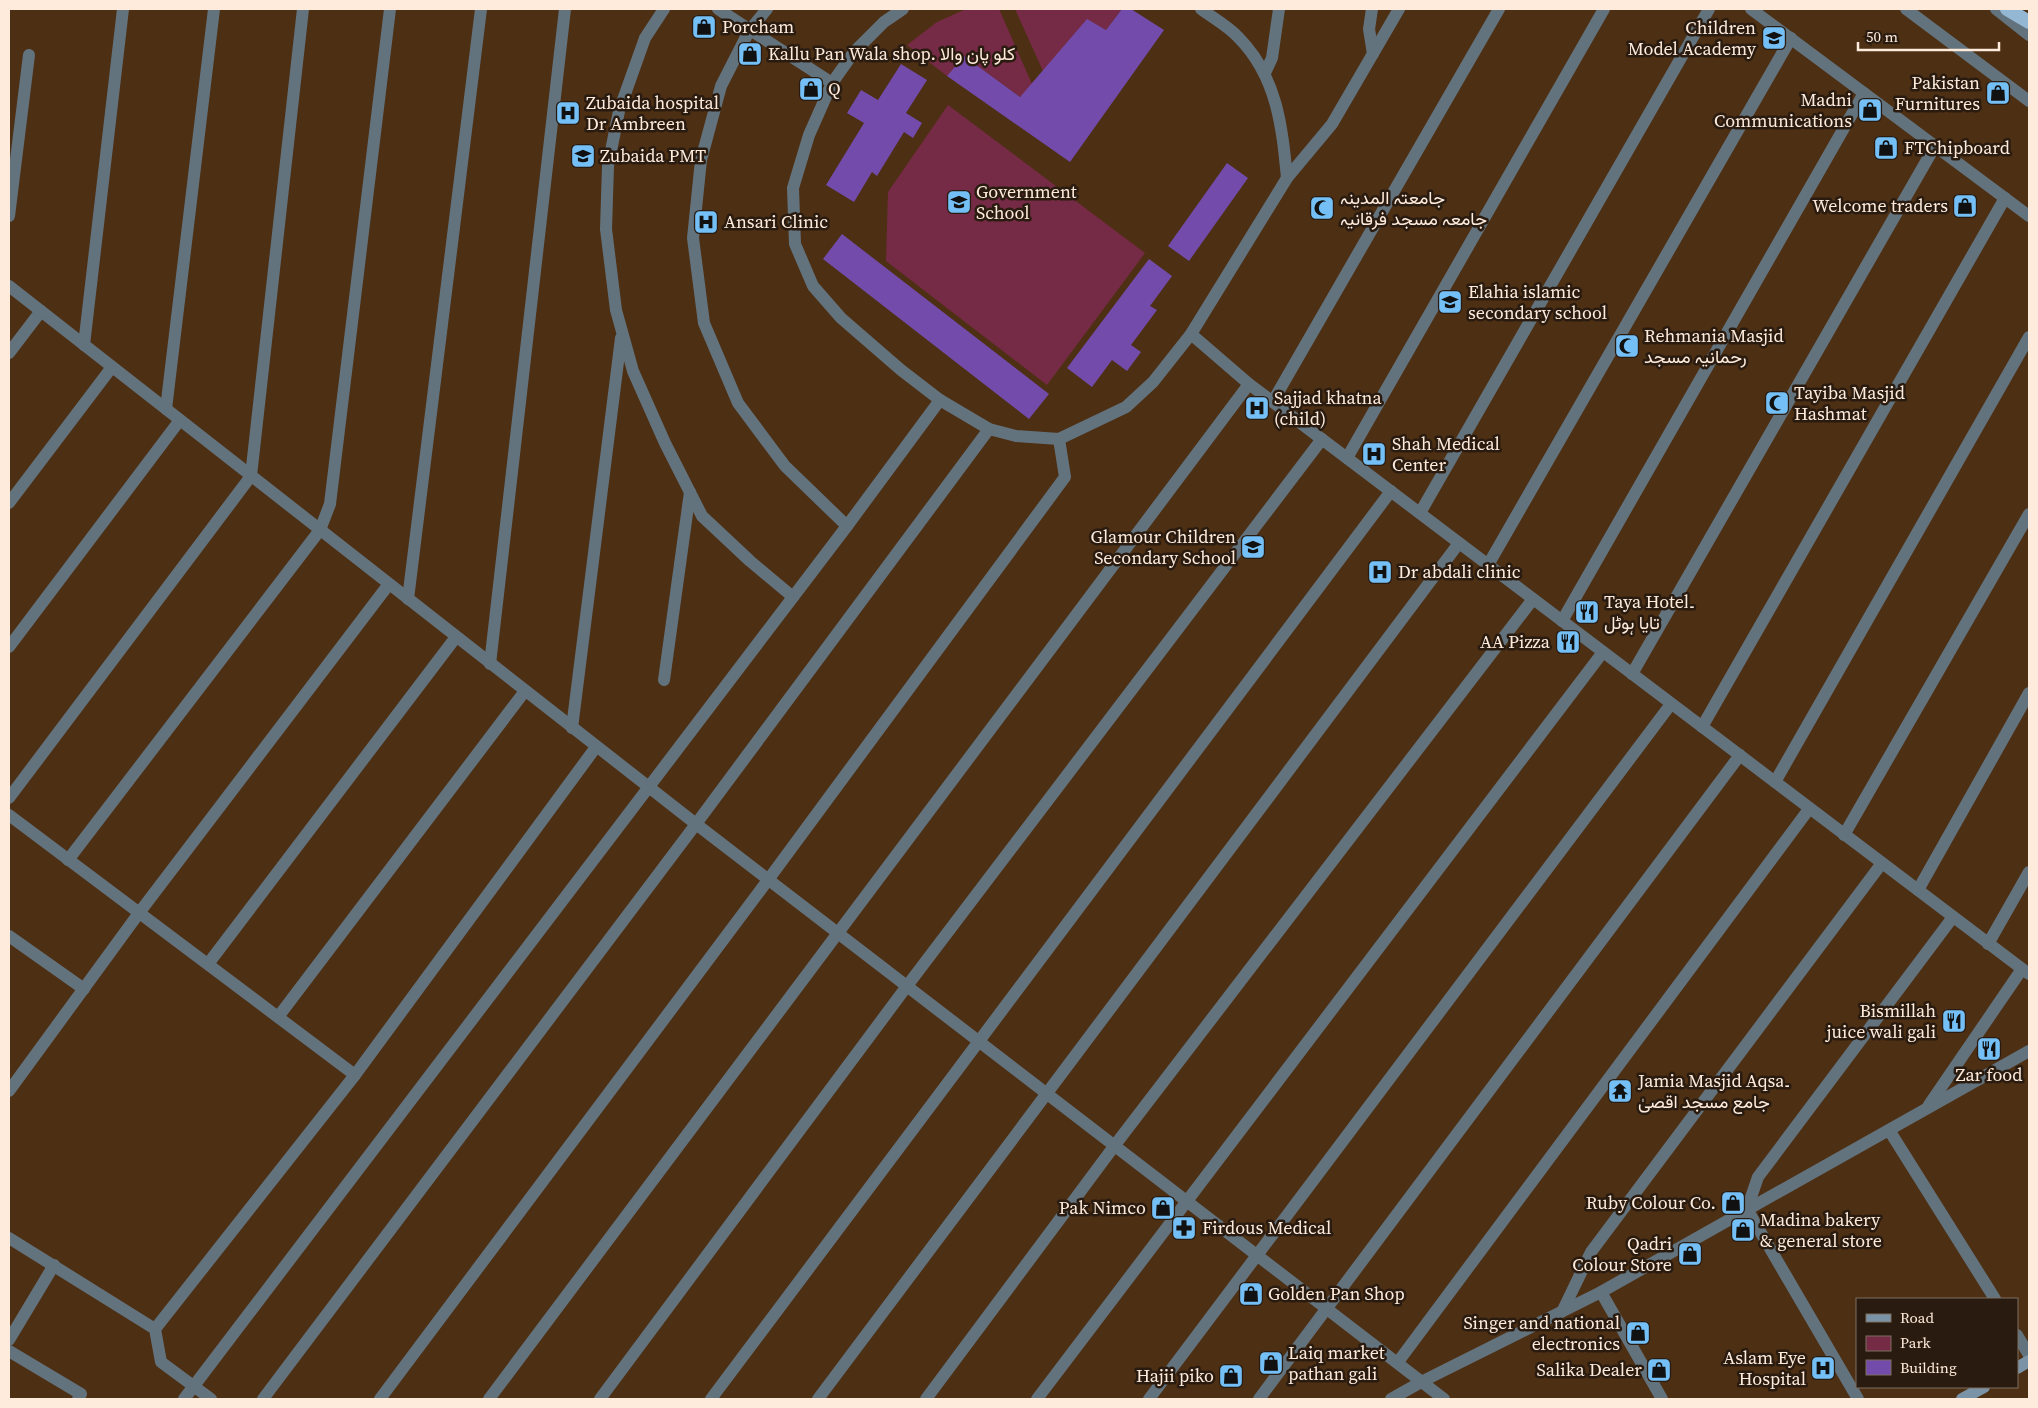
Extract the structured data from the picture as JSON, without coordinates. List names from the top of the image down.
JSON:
{
  "places": {
    "shop": [
      "Porcham",
      "Kallu Pan Wala shop. کلو پان والا",
      "Q",
      "Pakistan Furnitures",
      "Madni Communications",
      "FTChipboard",
      "Welcome traders",
      "Ruby Colour Co.",
      "Pak Nimco",
      "Madina bakery & general store",
      "Qadri Colour Store",
      "Golden Pan Shop",
      "Singer and national electronics",
      "Laiq market pathan gali",
      "Salika Dealer",
      "Hajii piko"
    ],
    "school or university": [
      "Children Model Academy",
      "Zubaida PMT",
      "Government School",
      "Elahia islamic secondary school",
      "Glamour Children Secondary School"
    ],
    "hospital": [
      "Zubaida hospital Dr Ambreen",
      "Ansari Clinic",
      "Sajjad khatna (child)",
      "Shah Medical Center",
      "Dr abdali clinic",
      "Aslam Eye Hospital"
    ],
    "mosque": ["جامعتہ المدینہ جامعہ مسجد فرقانیہ", "Rehmania Masjid رحمانیہ مسجد", "Tayiba Masjid Hashmat"],
    "restaurant": [
      "Taya Hotel۔ تایا ہوٹل",
      "AA Pizza",
      "Bismillah juice wali gali",
      "Zar food"
    ],
    "temple": ["Jamia Masjid Aqsa۔ جامع مسجد اقصیٰ"],
    "pharmacy": ["Firdous Medical"]
  },
  "legend": ["Road", "Park", "Building"],
  "scale_bar": "50 m"
}
